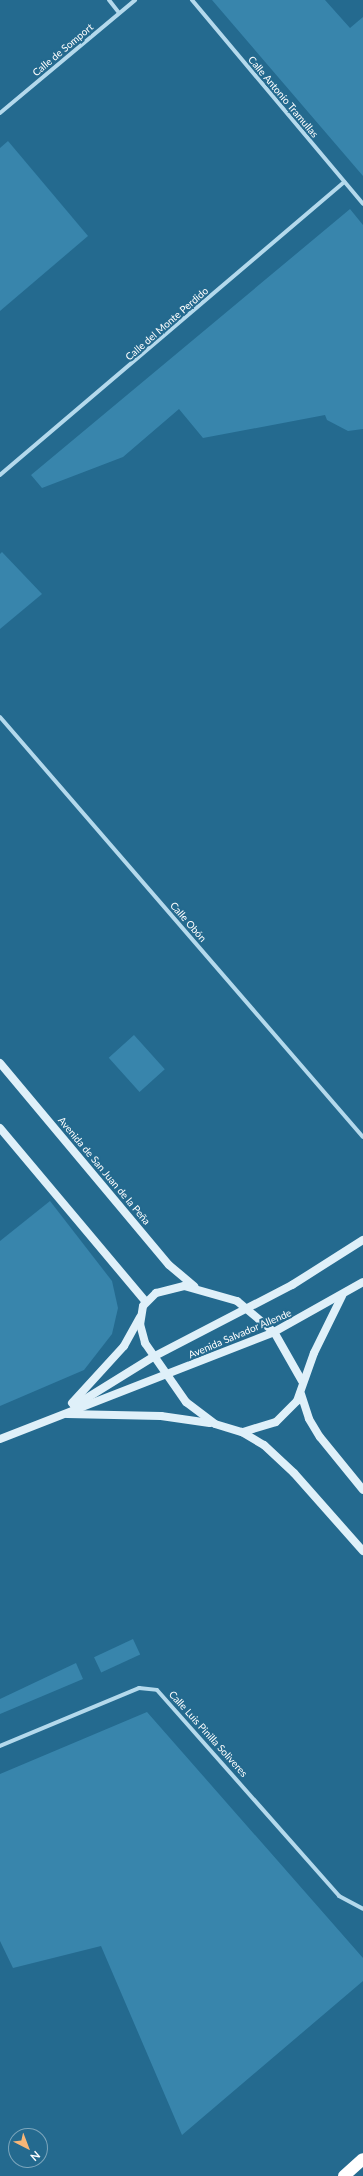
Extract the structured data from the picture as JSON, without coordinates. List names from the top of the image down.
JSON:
{
  "streets": {
    "main road": ["Avenida de San Juan de la Peña", "Avenida Salvador Allende"],
    "street": [
      "Calle de Somport",
      "Calle Antonio Tramullas",
      "Calle del Monte Perdido",
      "Calle Obón",
      "Calle Luis Pinilla Soliveres"
    ]
  },
  "crossings": [
    ["Calle Antonio Tramullas", "Calle del Monte Perdido"],
    ["Avenida de San Juan de la Peña", "Avenida Salvador Allende"]
  ],
  "north": "bottom right"
}
